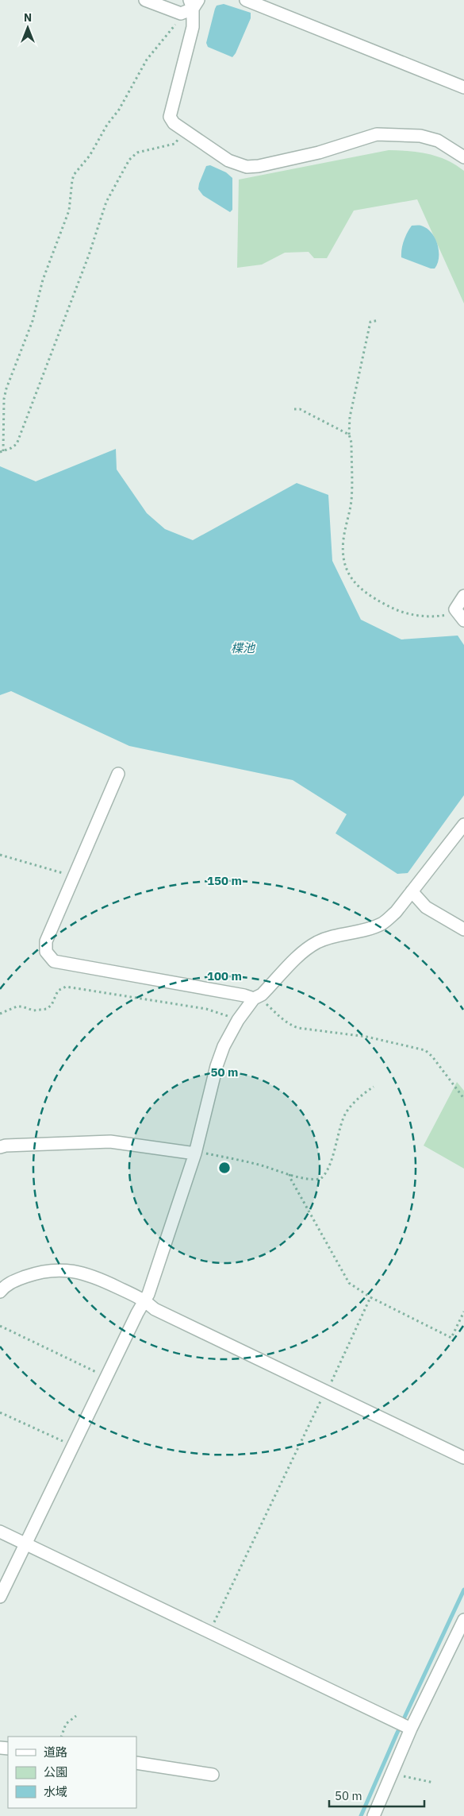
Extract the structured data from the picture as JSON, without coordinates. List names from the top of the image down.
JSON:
{
  "water": ["楪池"],
  "legend": ["道路", "公園", "水域"],
  "scale_bar": "50 m",
  "north": "top",
  "rings": ["150 m", "100 m", "50 m"]
}
